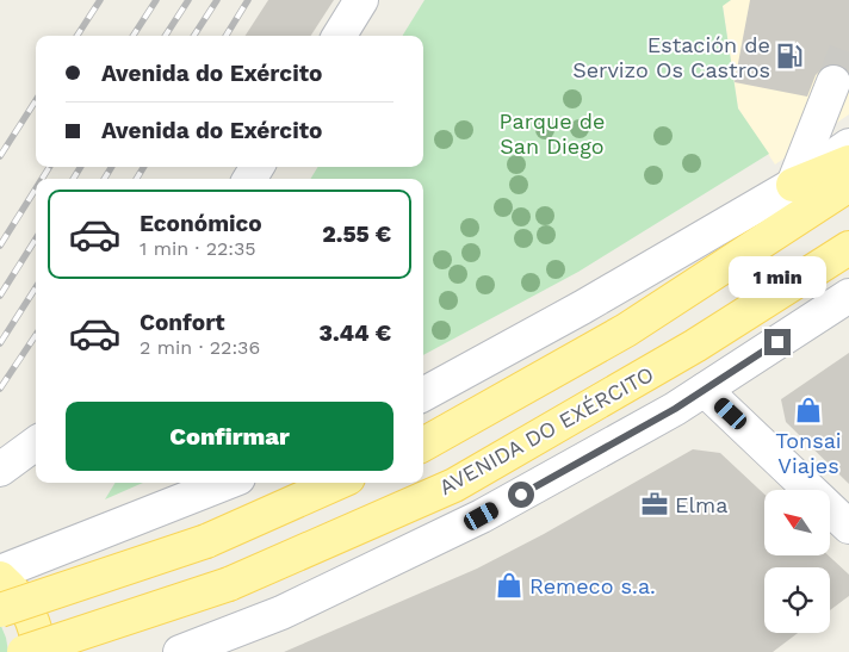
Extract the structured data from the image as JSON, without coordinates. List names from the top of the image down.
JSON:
{
  "streets": {
    "main road": ["AVENIDA DO EXÉRCITO"]
  },
  "parks": ["Parque de San Diego"],
  "places": {
    "fuel station": ["Estación de Servizo Os Castros"],
    "shop": ["Tonsai Viajes", "Remeco s.a."],
    "office": ["Elma"]
  },
  "north": "top left",
  "page": {
    "banner": ["Avenida do Exército", "Avenida do Exército"],
    "list": [
      {
        "name": "Económico",
        "note": "1 min · 22:35",
        "value": "2.55 €"
      },
      {
        "name": "Confort",
        "note": "2 min · 22:36",
        "value": "3.44 €"
      }
    ],
    "bubble": "1 min",
    "buttons": "Confirmar"
  }
}
